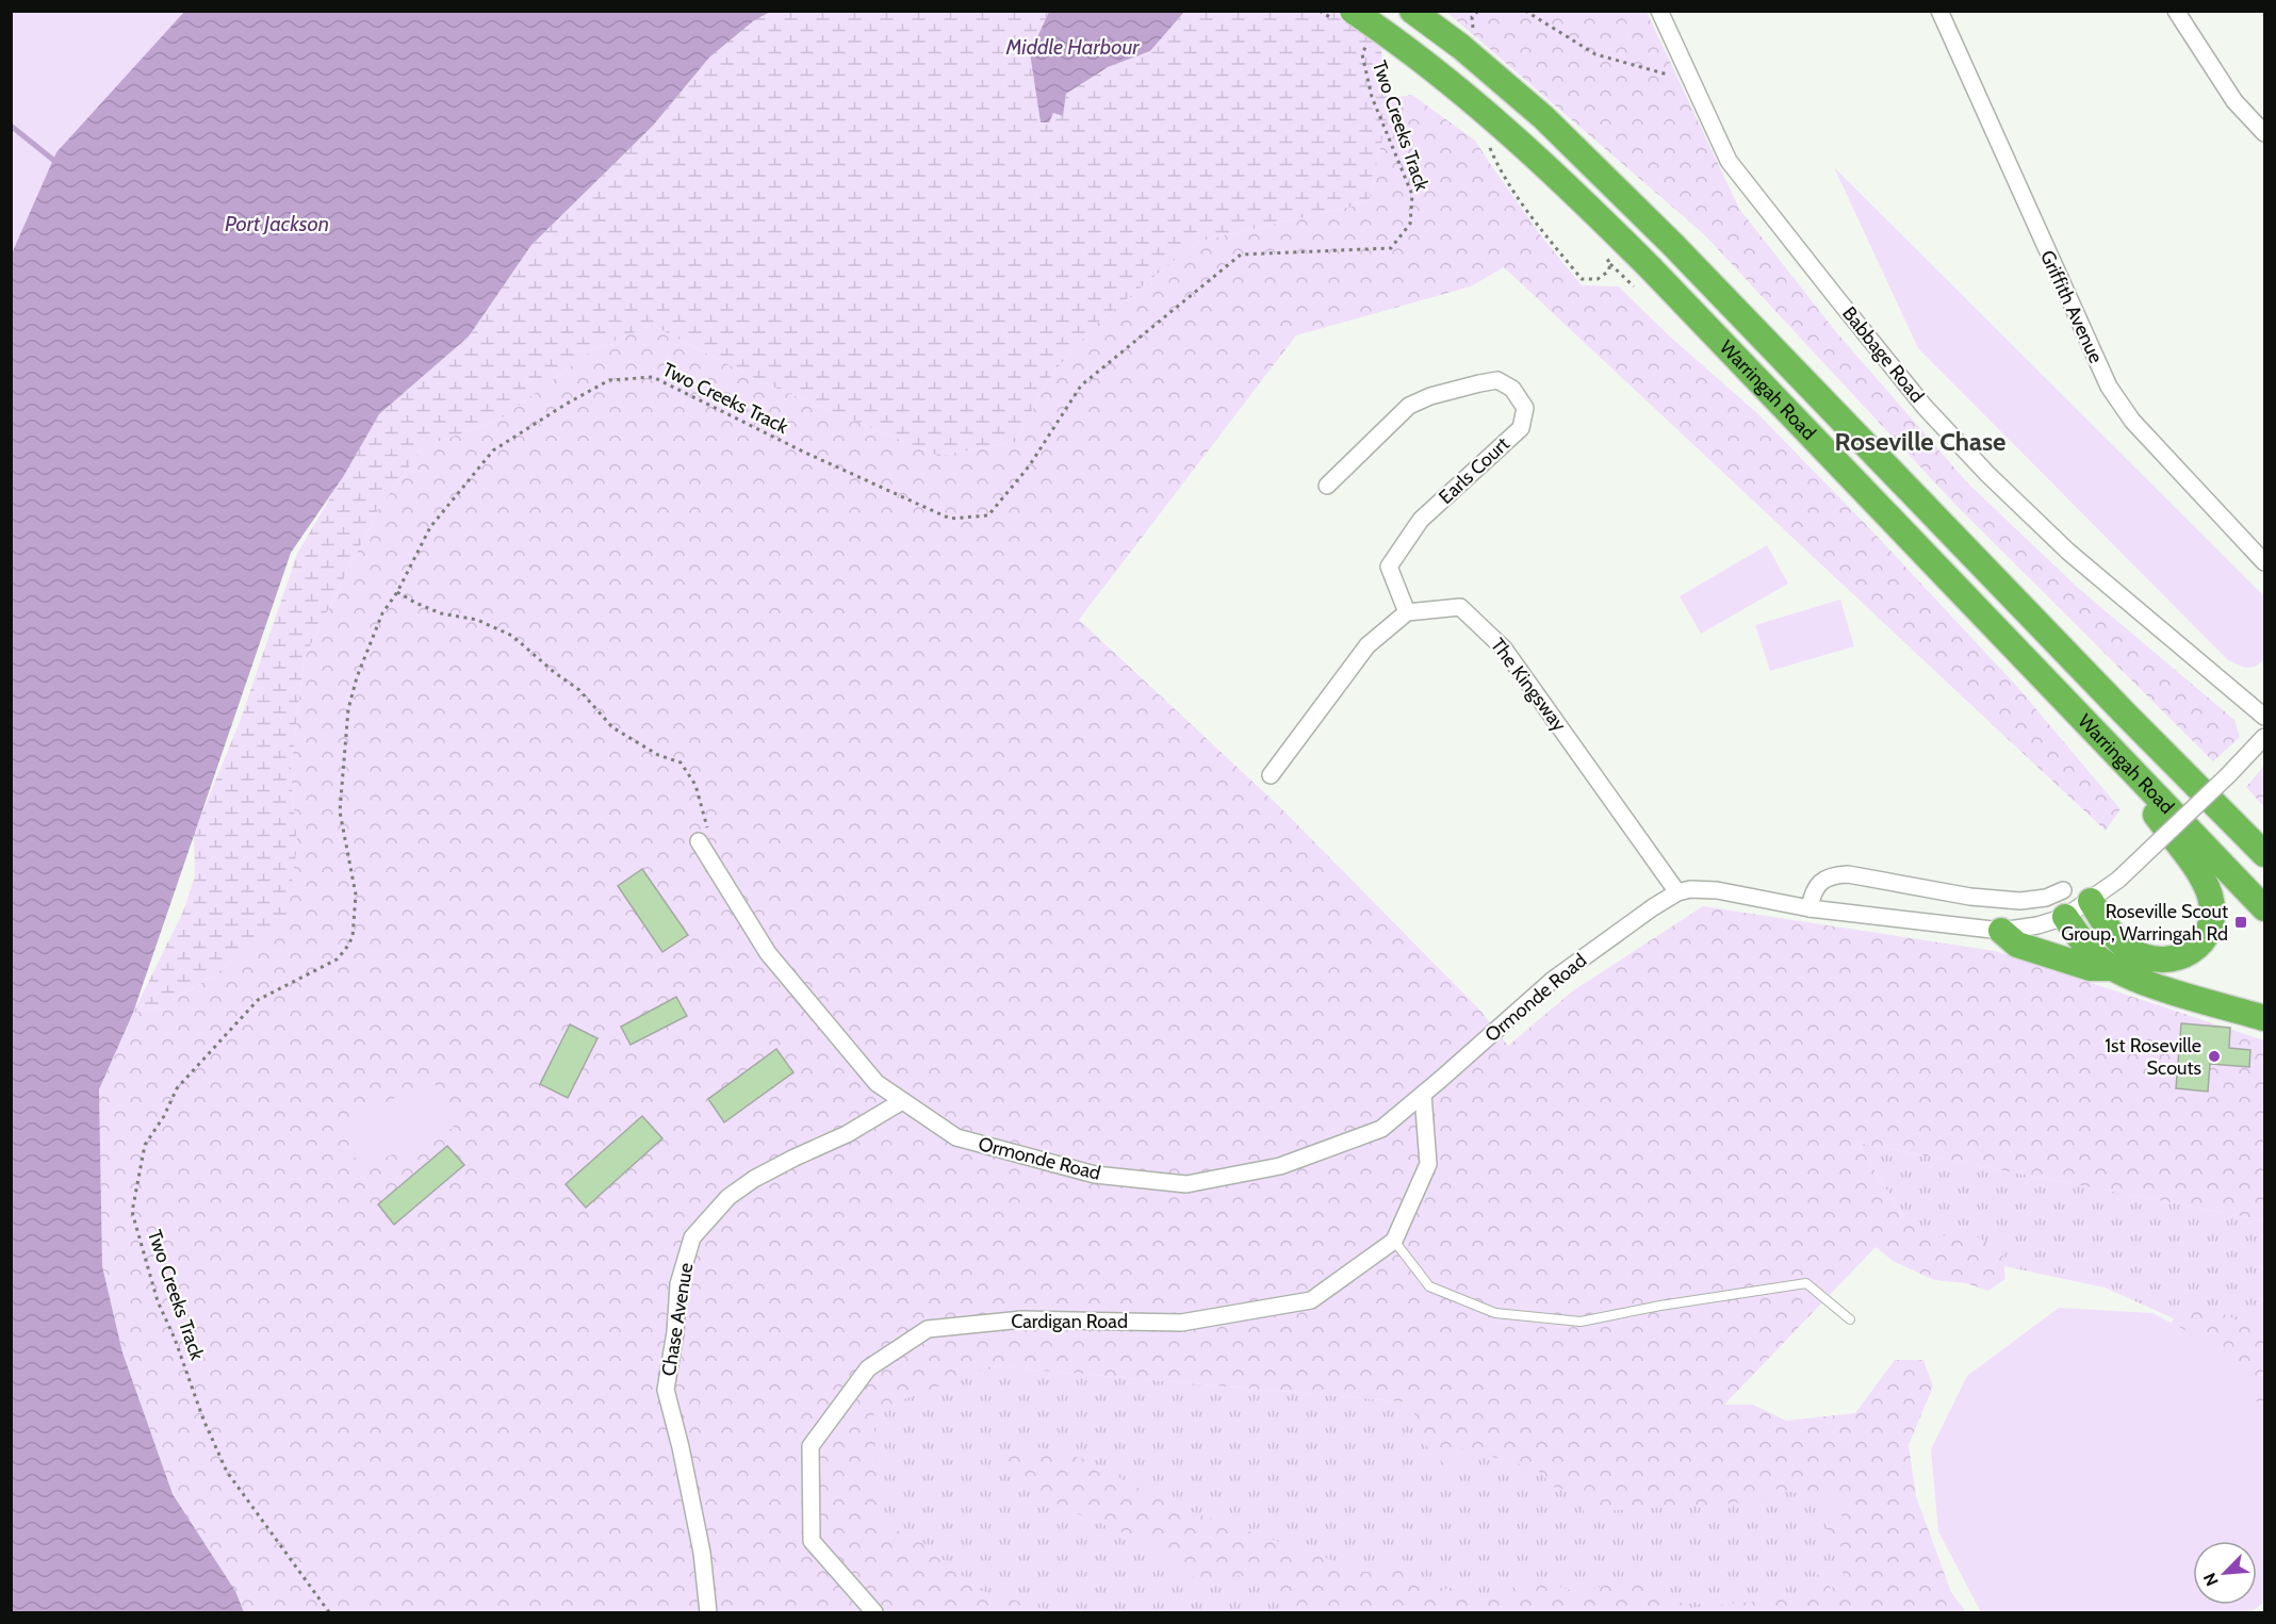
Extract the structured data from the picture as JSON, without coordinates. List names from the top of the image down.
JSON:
{
  "streets": {
    "highway": ["Warringah Road"],
    "street": [
      "Griffith Avenue",
      "Babbage Road",
      "Earls Court",
      "The Kingsway",
      "Ormonde Road",
      "Chase Avenue",
      "Cardigan Road"
    ],
    "path": ["Two Creeks Track"]
  },
  "crossings": [
    ["Earls Court", "The Kingsway"],
    ["The Kingsway", "Ormonde Road"],
    ["Ormonde Road", "Chase Avenue"]
  ],
  "districts": ["Roseville Chase"],
  "water": ["Middle Harbour", "Port Jackson"],
  "places": {
    "transit": ["Roseville Scout Group, Warringah Rd"],
    "other": ["1st Roseville Scouts"]
  },
  "north": "bottom left"
}
